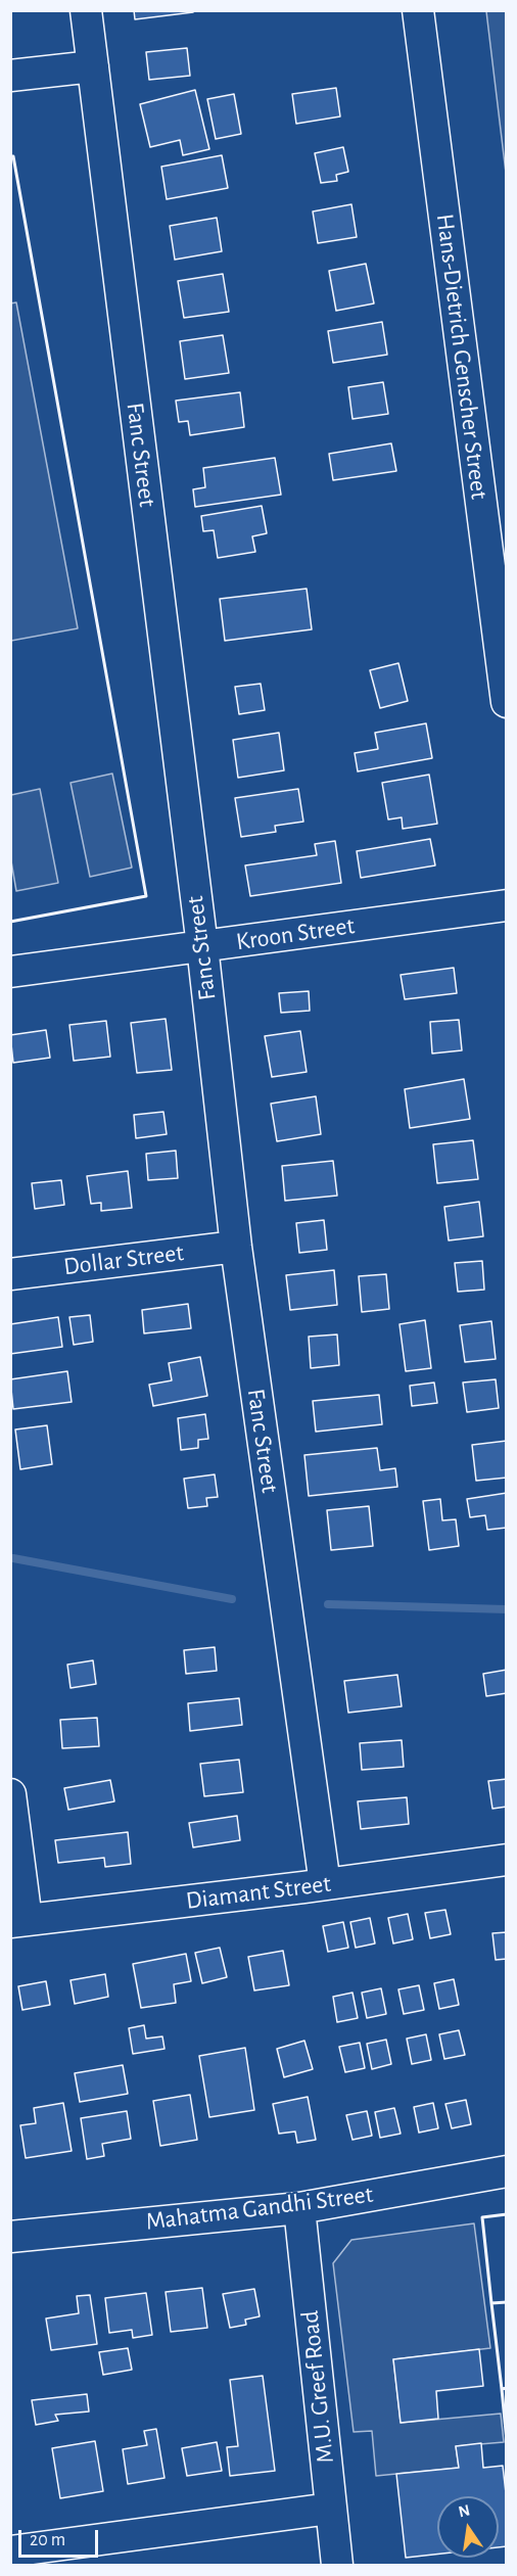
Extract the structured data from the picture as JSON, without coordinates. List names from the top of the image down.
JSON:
{
  "streets": {
    "street": [
      "Hans-Dietrich Genscher Street",
      "Fanc Street",
      "Kroon Street",
      "Dollar Street",
      "Diamant Street",
      "Mahatma Gandhi Street",
      "M.U. Greef Road"
    ]
  },
  "crossings": [
    ["Fanc Street", "Kroon Street"],
    ["Fanc Street", "Dollar Street"],
    ["Fanc Street", "Diamant Street"],
    ["Mahatma Gandhi Street", "M.U. Greef Road"]
  ],
  "scale_bar": "20 m",
  "north": "top"
}
